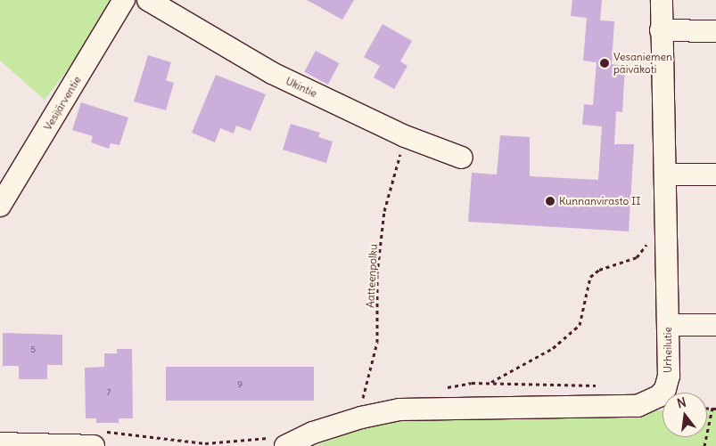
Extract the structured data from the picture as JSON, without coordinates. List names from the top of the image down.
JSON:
{
  "streets": {
    "street": ["Ukintie", "Vesijärventie", "Urheilutie"],
    "path": ["Aatteenpolku"]
  },
  "crossings": [
    ["Ukintie", "Aatteenpolku"]
  ],
  "places": ["Vesaniemen päiväkoti", "Kunnanvirasto II"],
  "house_numbers": ["5", "9", "7"],
  "north": "top"
}
